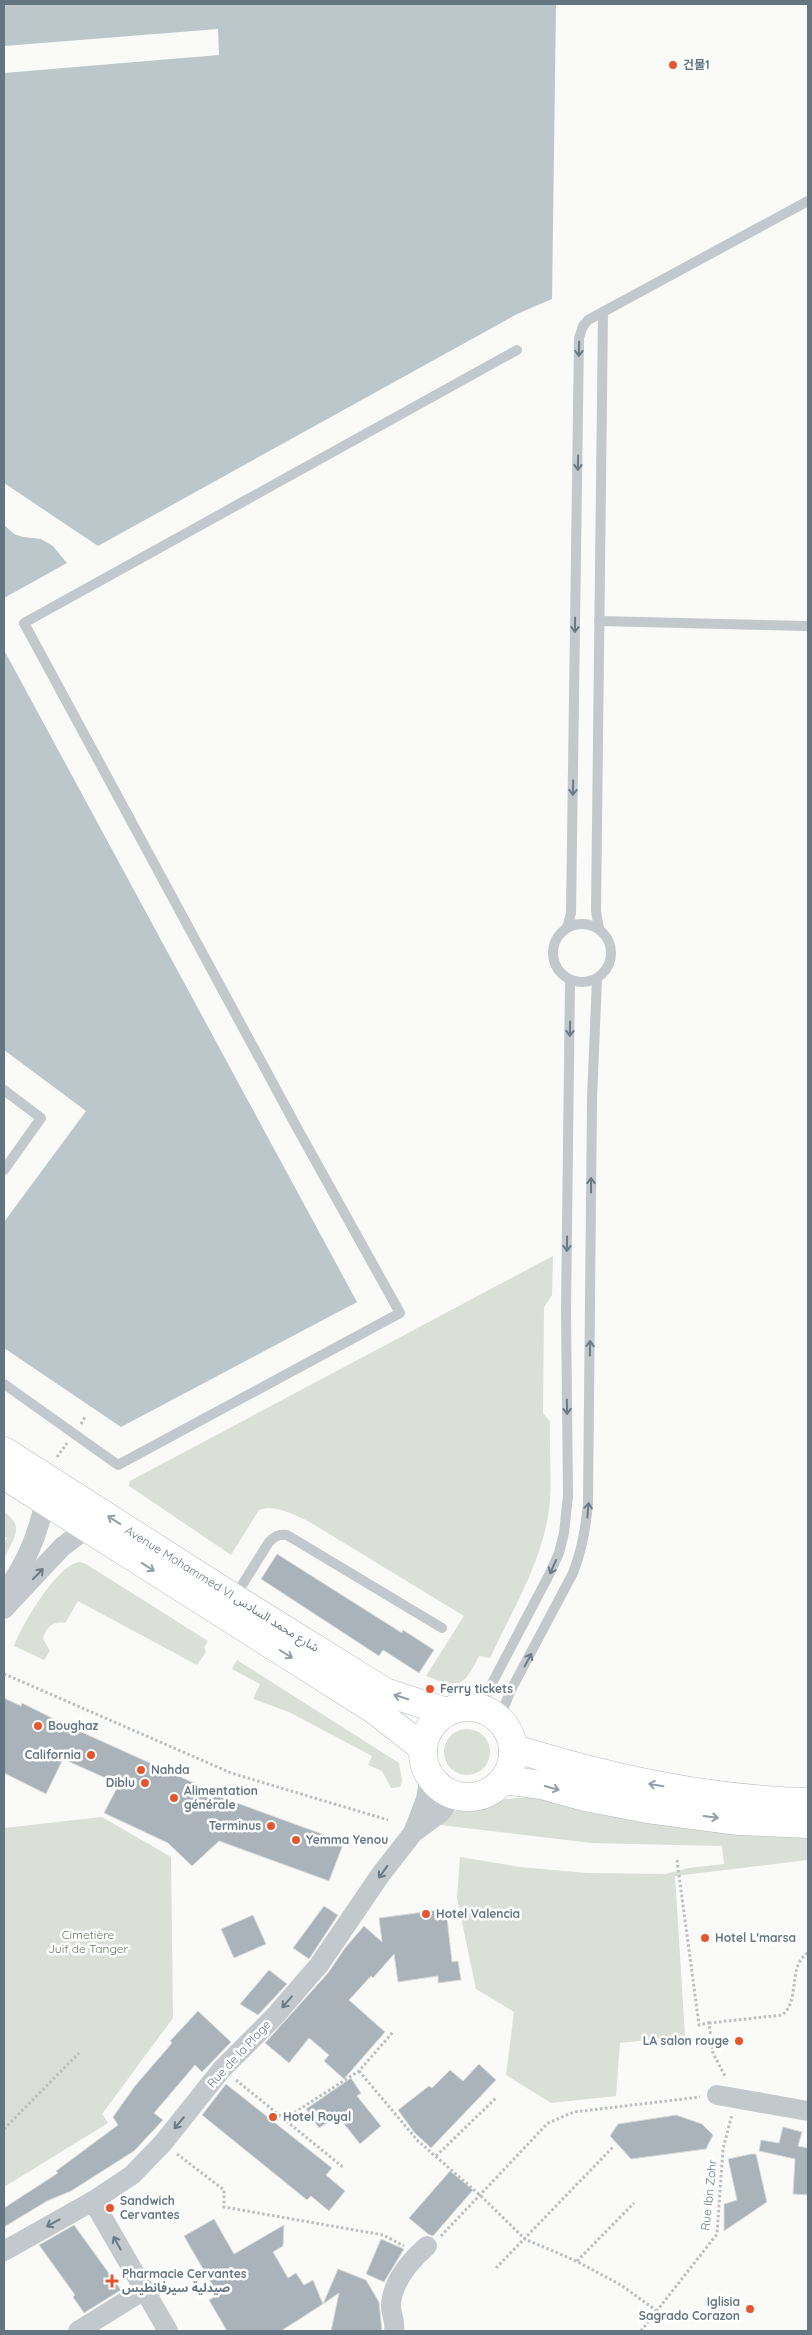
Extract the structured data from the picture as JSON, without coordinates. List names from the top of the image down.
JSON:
{
  "streets": {
    "main road": ["Avenue Mohammed VI شارع محمد السادس"],
    "street": ["Rue de la Plage"],
    "path": ["Rue Ibn Zohr"]
  },
  "one_way": ["Rue de la Plage"],
  "parks": ["Cimetière Juif de Tanger"],
  "places": {
    "other": [
      "건물1",
      "Ferry tickets",
      "Boughaz",
      "California",
      "Nahda",
      "Diblu",
      "Alimentation générale",
      "Terminus",
      "Yemma Yenou",
      "Hotel Valencia",
      "Hotel L'marsa",
      "LA salon rouge",
      "Hotel Royal",
      "Sandwich Cervantes",
      "Iglisia Sagrado Corazon"
    ],
    "health": ["Pharmacie Cervantes صيدلية سيرفانطيس"]
  }
}
